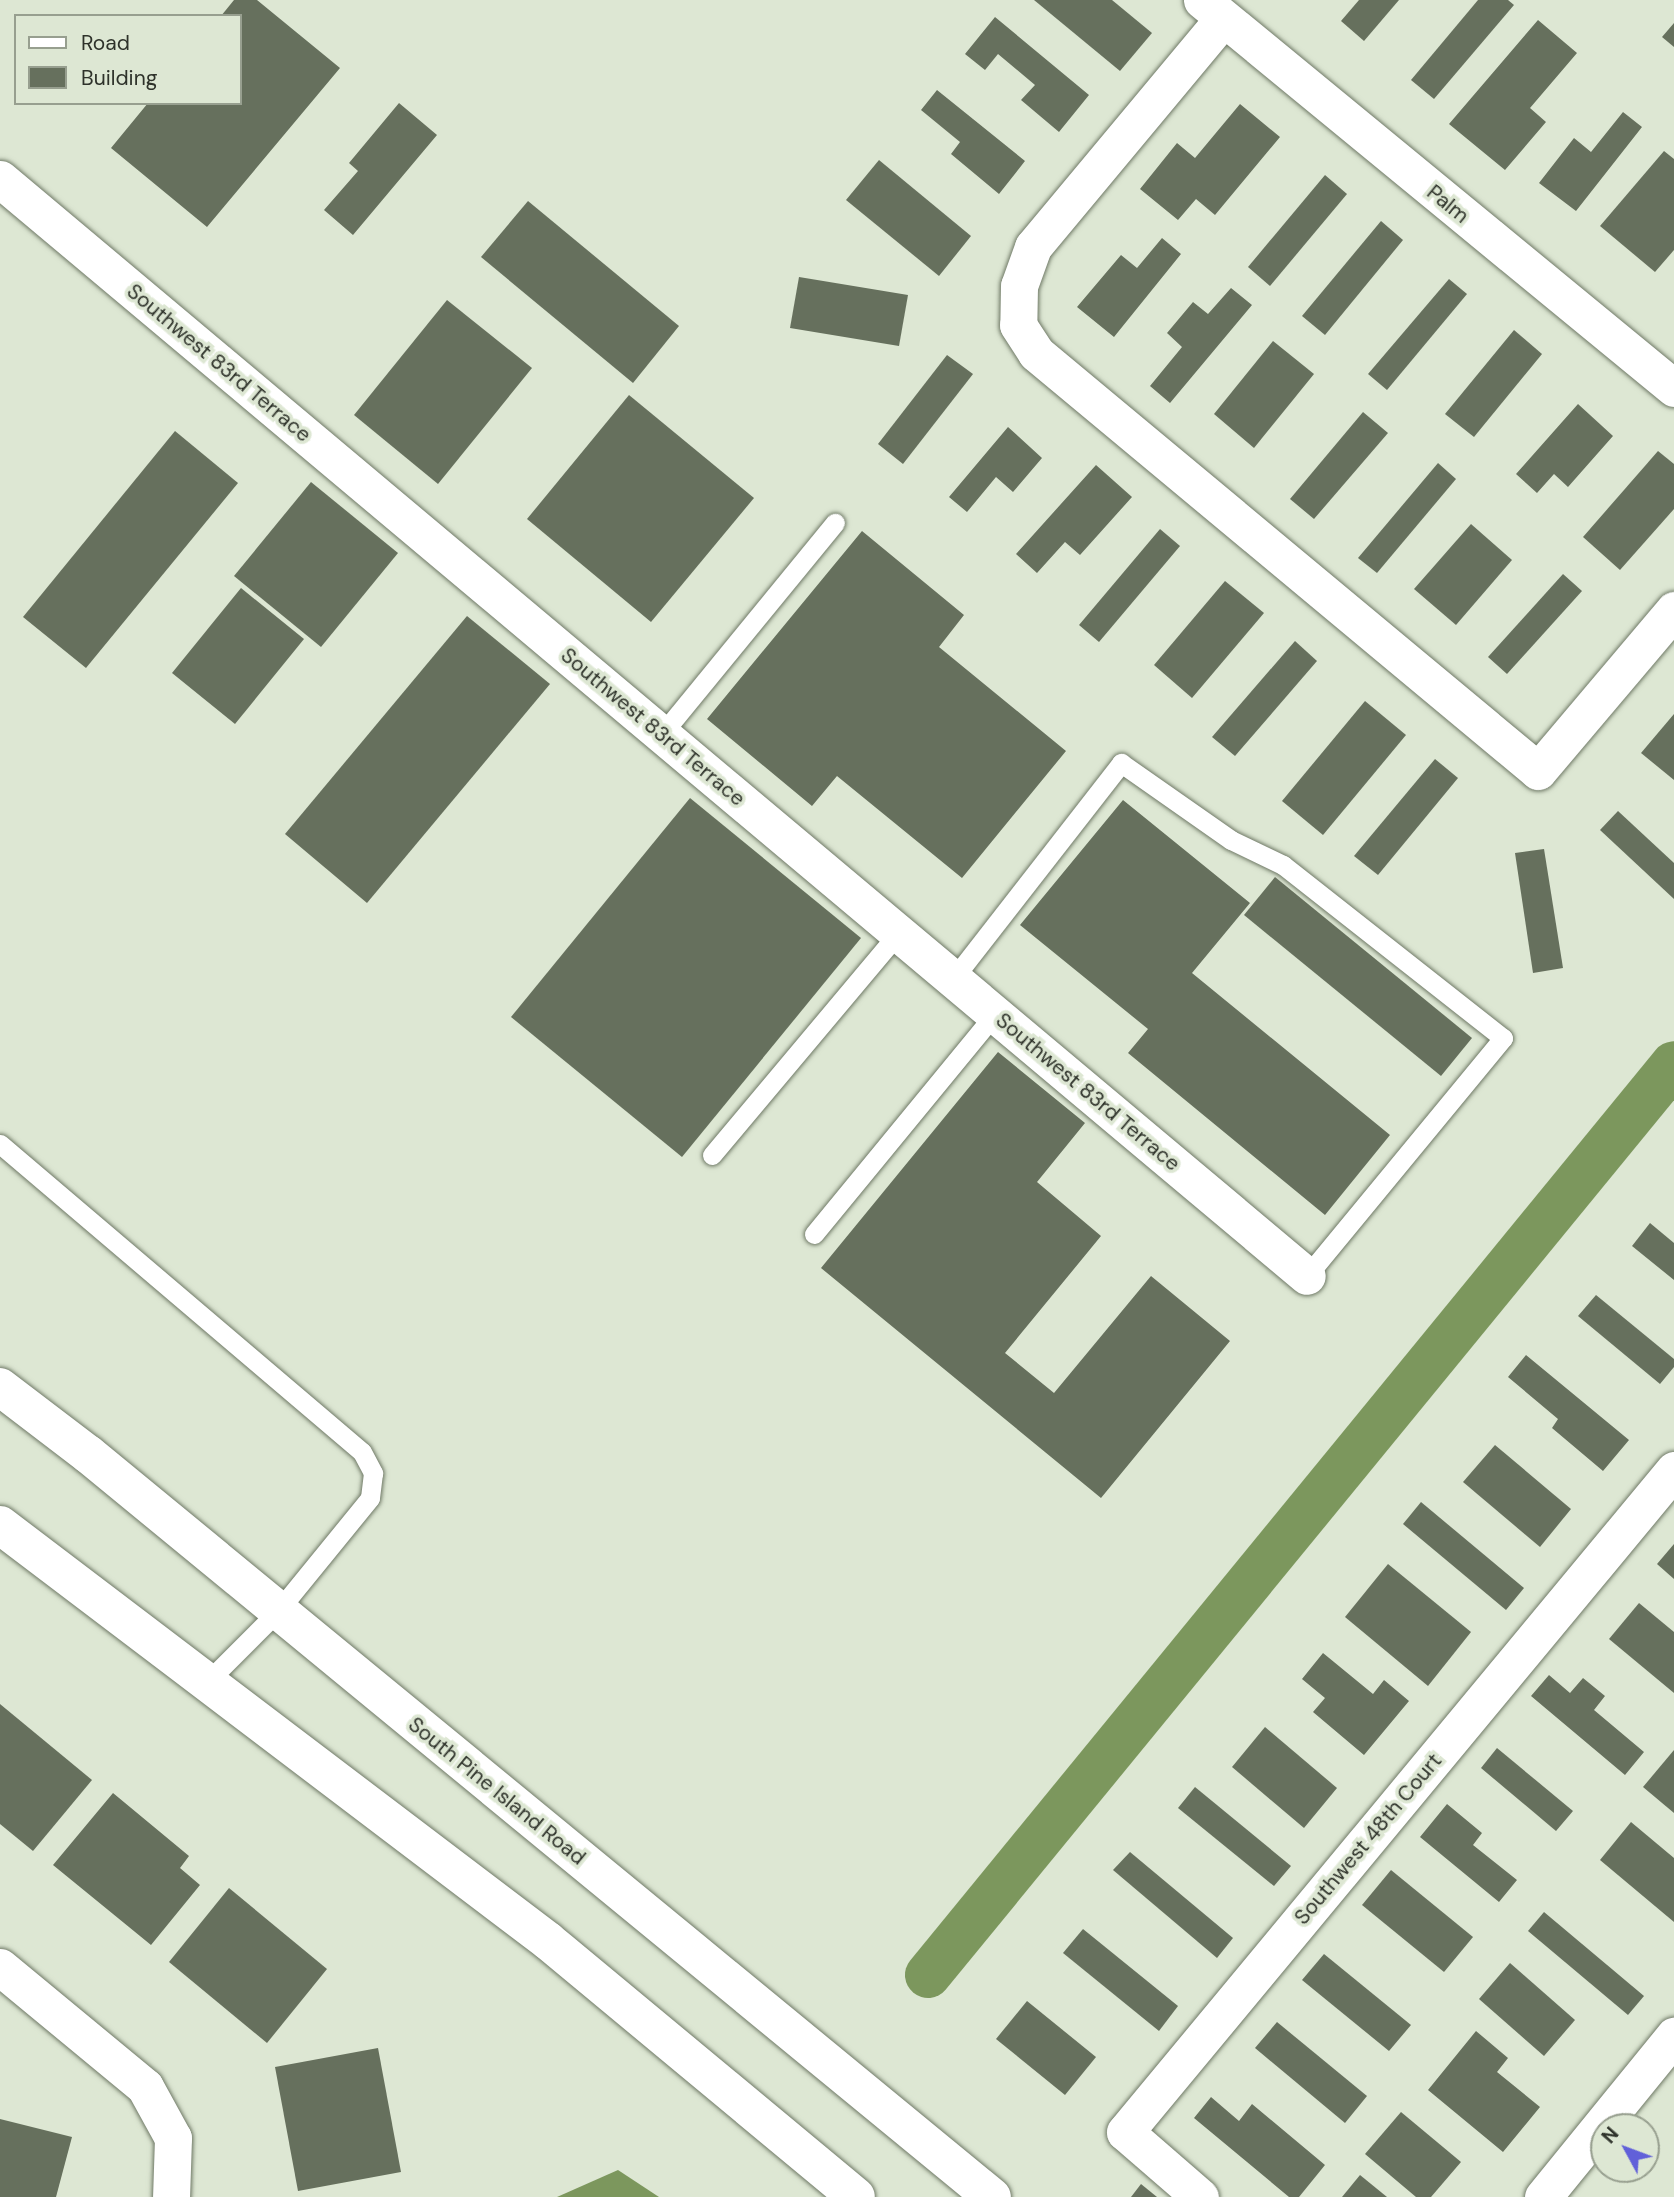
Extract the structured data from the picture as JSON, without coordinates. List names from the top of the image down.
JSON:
{
  "streets": {
    "main road": ["South Pine Island Road"],
    "street": ["Palm", "Southwest 83rd Terrace", "Southwest 48th Court"]
  },
  "legend": ["Road", "Building"],
  "north": "top left"
}
